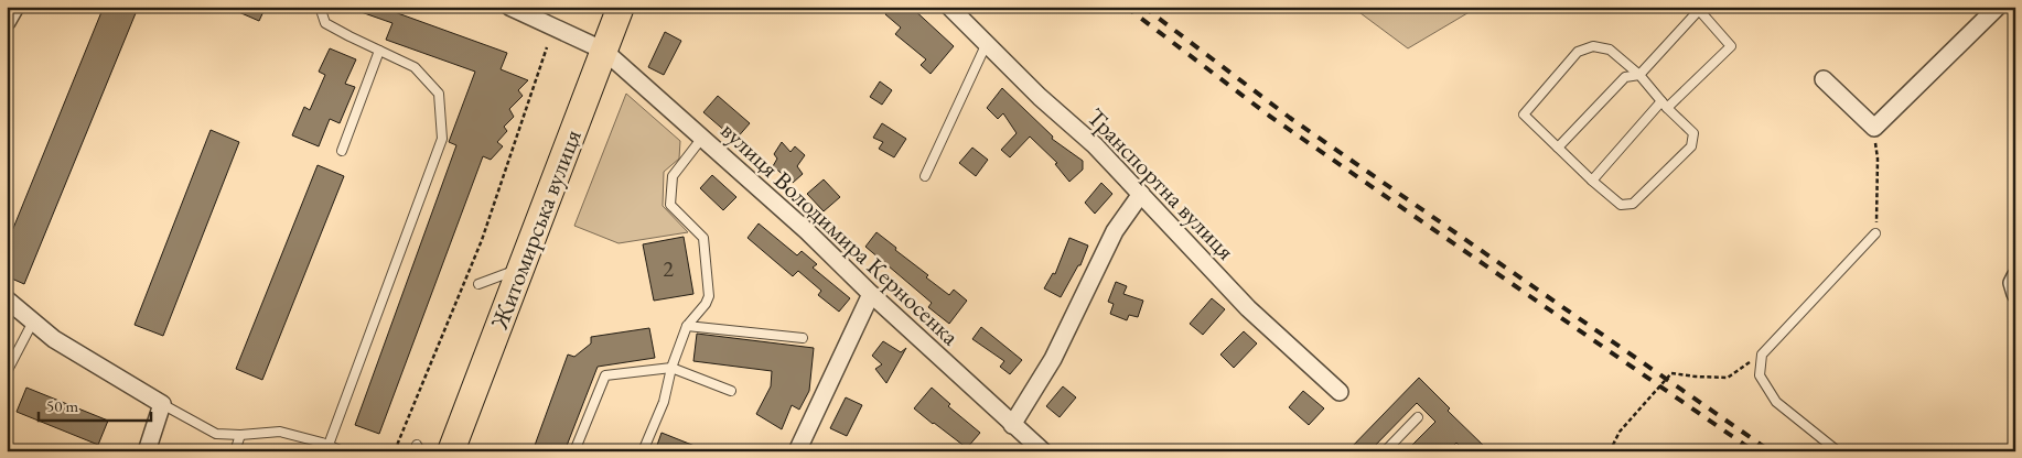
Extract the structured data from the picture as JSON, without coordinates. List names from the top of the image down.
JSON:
{
  "streets": {
    "main road": ["Житомирська вулиця"],
    "street": ["Транспортна вулиця", "вулиця Володимира Керносенка"]
  },
  "crossings": [
    ["Житомирська вулиця", "вулиця Володимира Керносенка"]
  ],
  "house_numbers": ["2"],
  "scale_bar": "50 m"
}
